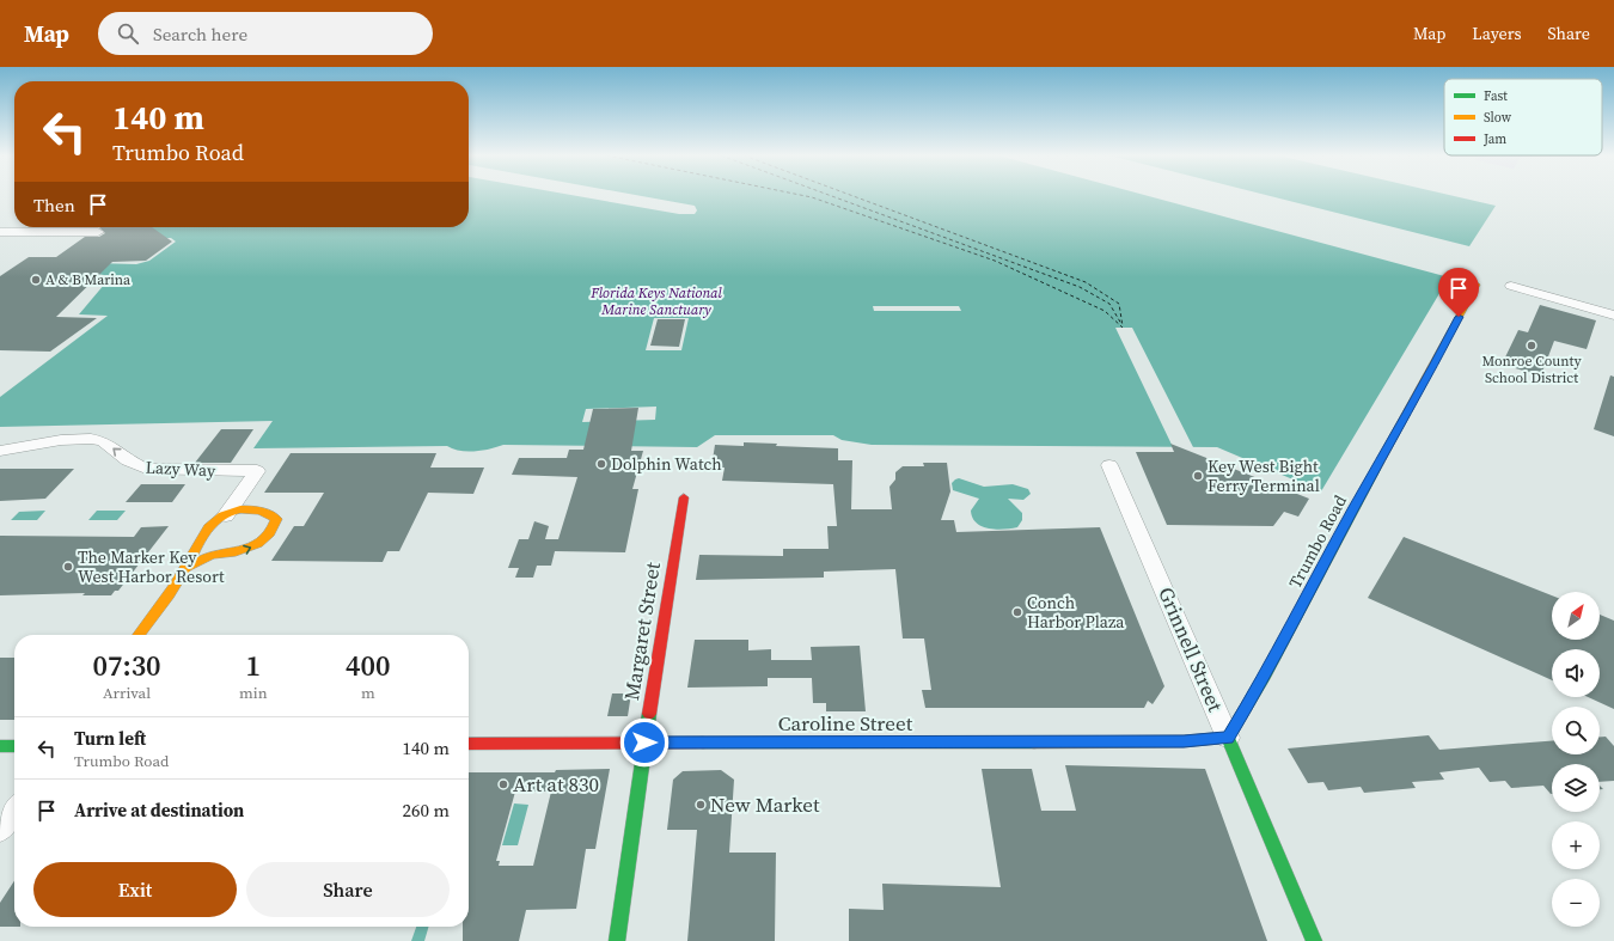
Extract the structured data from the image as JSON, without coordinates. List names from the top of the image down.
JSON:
{
  "streets": {
    "street": [
      "Lazy Way",
      "Trumbo Road",
      "Margaret Street",
      "Grinnell Street",
      "Caroline Street"
    ]
  },
  "crossings": [
    ["Trumbo Road", "Grinnell Street"],
    ["Trumbo Road", "Caroline Street"],
    ["Margaret Street", "Caroline Street"],
    ["Grinnell Street", "Caroline Street"]
  ],
  "parks": ["Florida Keys National Marine Sanctuary"],
  "places": [
    "A & B Marina",
    "Monroe County School District",
    "Dolphin Watch",
    "Key West Bight Ferry Terminal",
    "The Marker Key West Harbor Resort",
    "Conch Harbor Plaza",
    "Art at 830",
    "New Market"
  ],
  "legend": ["Fast", "Slow", "Jam"],
  "north": "top right",
  "page": {
    "header": "Map",
    "search": "Search here",
    "nav": ["Map", "Layers", "Share"],
    "turn": ["140 m", "Trumbo Road"],
    "then": "Then",
    "map_buttons": ["+", "−"],
    "eta": [
      "07:30",
      "Arrival",
      "1",
      "min",
      "400",
      "m"
    ],
    "list": [
      {
        "name": "Turn left",
        "note": "Trumbo Road",
        "value": "140 m"
      },
      {
        "name": "Arrive at destination",
        "value": "260 m"
      }
    ],
    "buttons": ["Exit", "Share"]
  }
}
